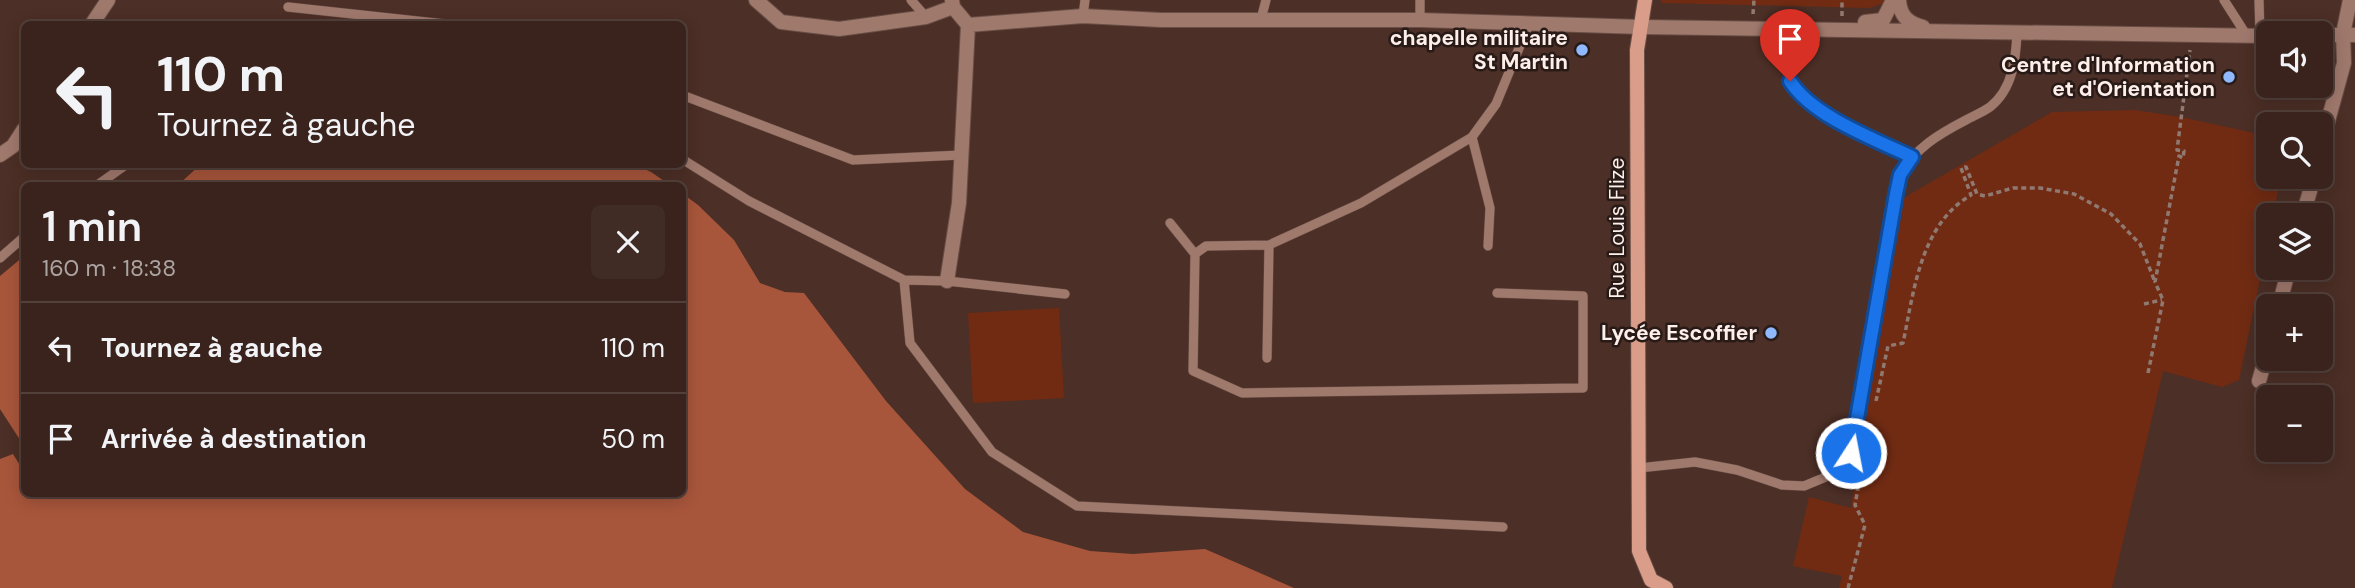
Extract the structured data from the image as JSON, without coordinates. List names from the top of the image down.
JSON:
{
  "streets": {
    "street": ["Rue Louis Flize"]
  },
  "places": ["chapelle militaire St Martin", "Centre d'Information et d'Orientation", "Lycée Escoffier"],
  "page": {
    "map_buttons": ["+", "−"],
    "turn": ["110 m", "Tournez à gauche"],
    "heading": ["1 min", "160 m · 18:38"],
    "list": [
      {
        "name": "Tournez à gauche",
        "value": "110 m"
      },
      {
        "name": "Arrivée à destination",
        "value": "50 m"
      }
    ]
  }
}
